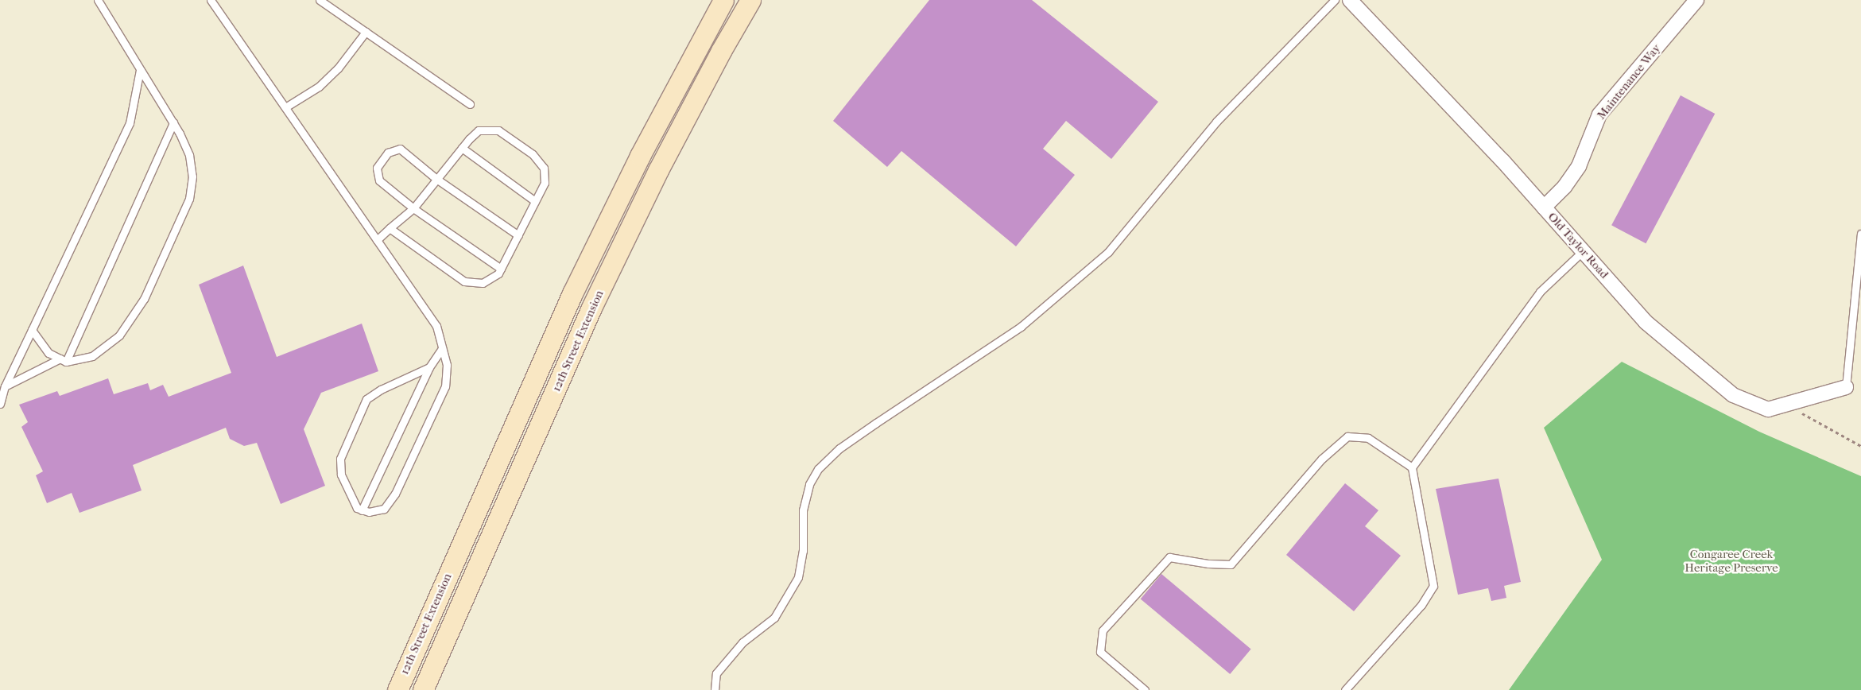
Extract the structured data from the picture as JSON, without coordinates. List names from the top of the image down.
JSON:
{
  "streets": {
    "main road": ["12th Street Extension"],
    "street": ["Maintenance Way", "Old Taylor Road"]
  },
  "crossings": [
    ["Maintenance Way", "Old Taylor Road"]
  ],
  "parks": ["Congaree Creek Heritage Preserve"]
}
